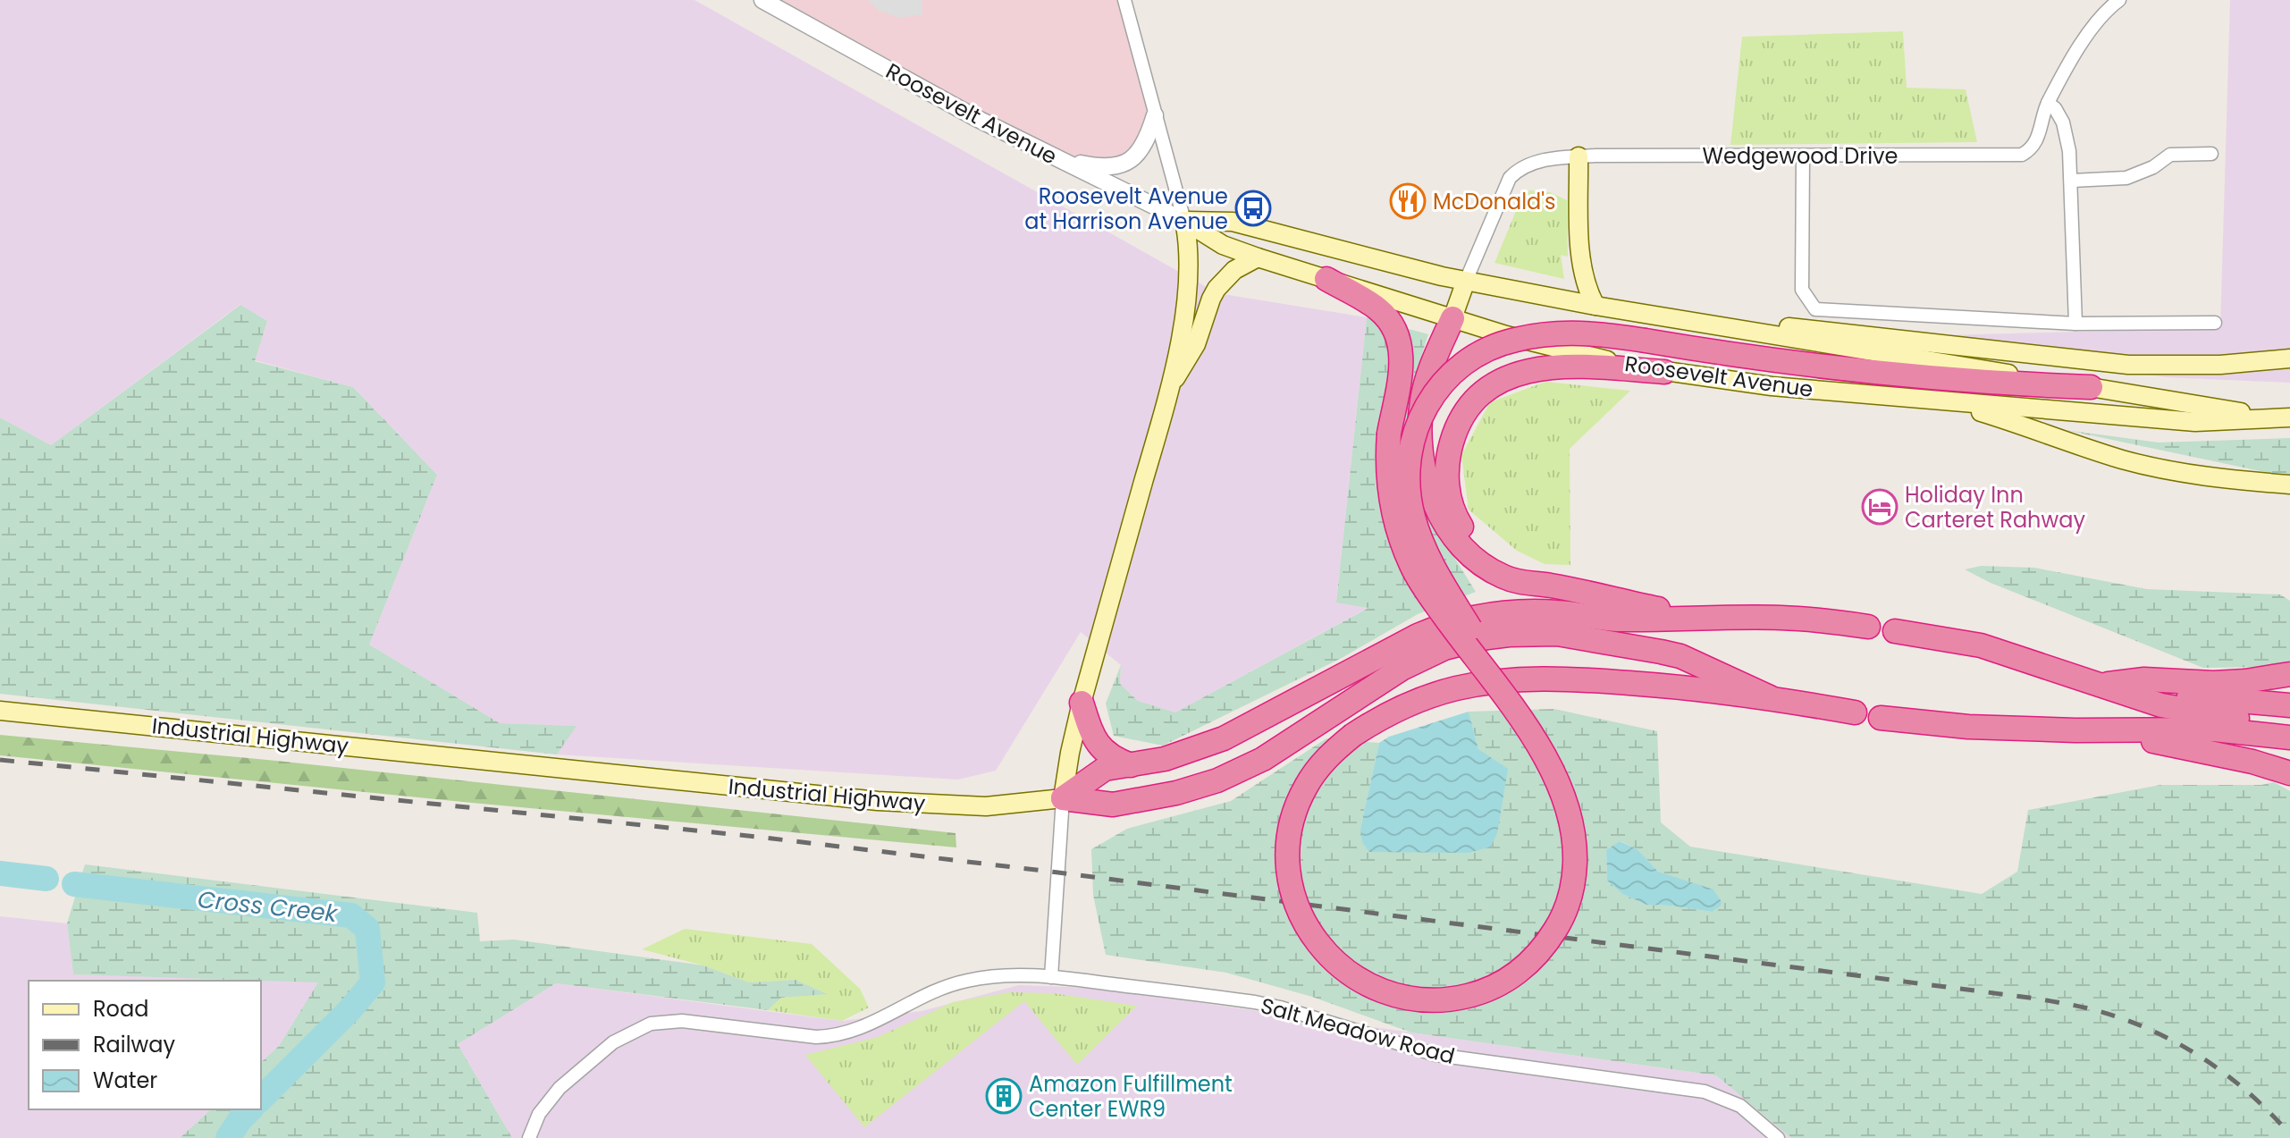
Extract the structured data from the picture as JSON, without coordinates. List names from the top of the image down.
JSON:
{
  "streets": {
    "main road": ["Roosevelt Avenue", "Industrial Highway"],
    "street": ["Wedgewood Drive", "Salt Meadow Road"]
  },
  "crossings": [
    ["Roosevelt Avenue", "Wedgewood Drive"]
  ],
  "water": ["Cross Creek"],
  "places": {
    "restaurant": ["McDonald's"],
    "bus stop": ["Roosevelt Avenue at Harrison Avenue"],
    "hotel": ["Holiday Inn Carteret Rahway"],
    "building": ["Amazon Fulfillment Center EWR9"]
  },
  "legend": ["Road", "Railway", "Water"]
}
